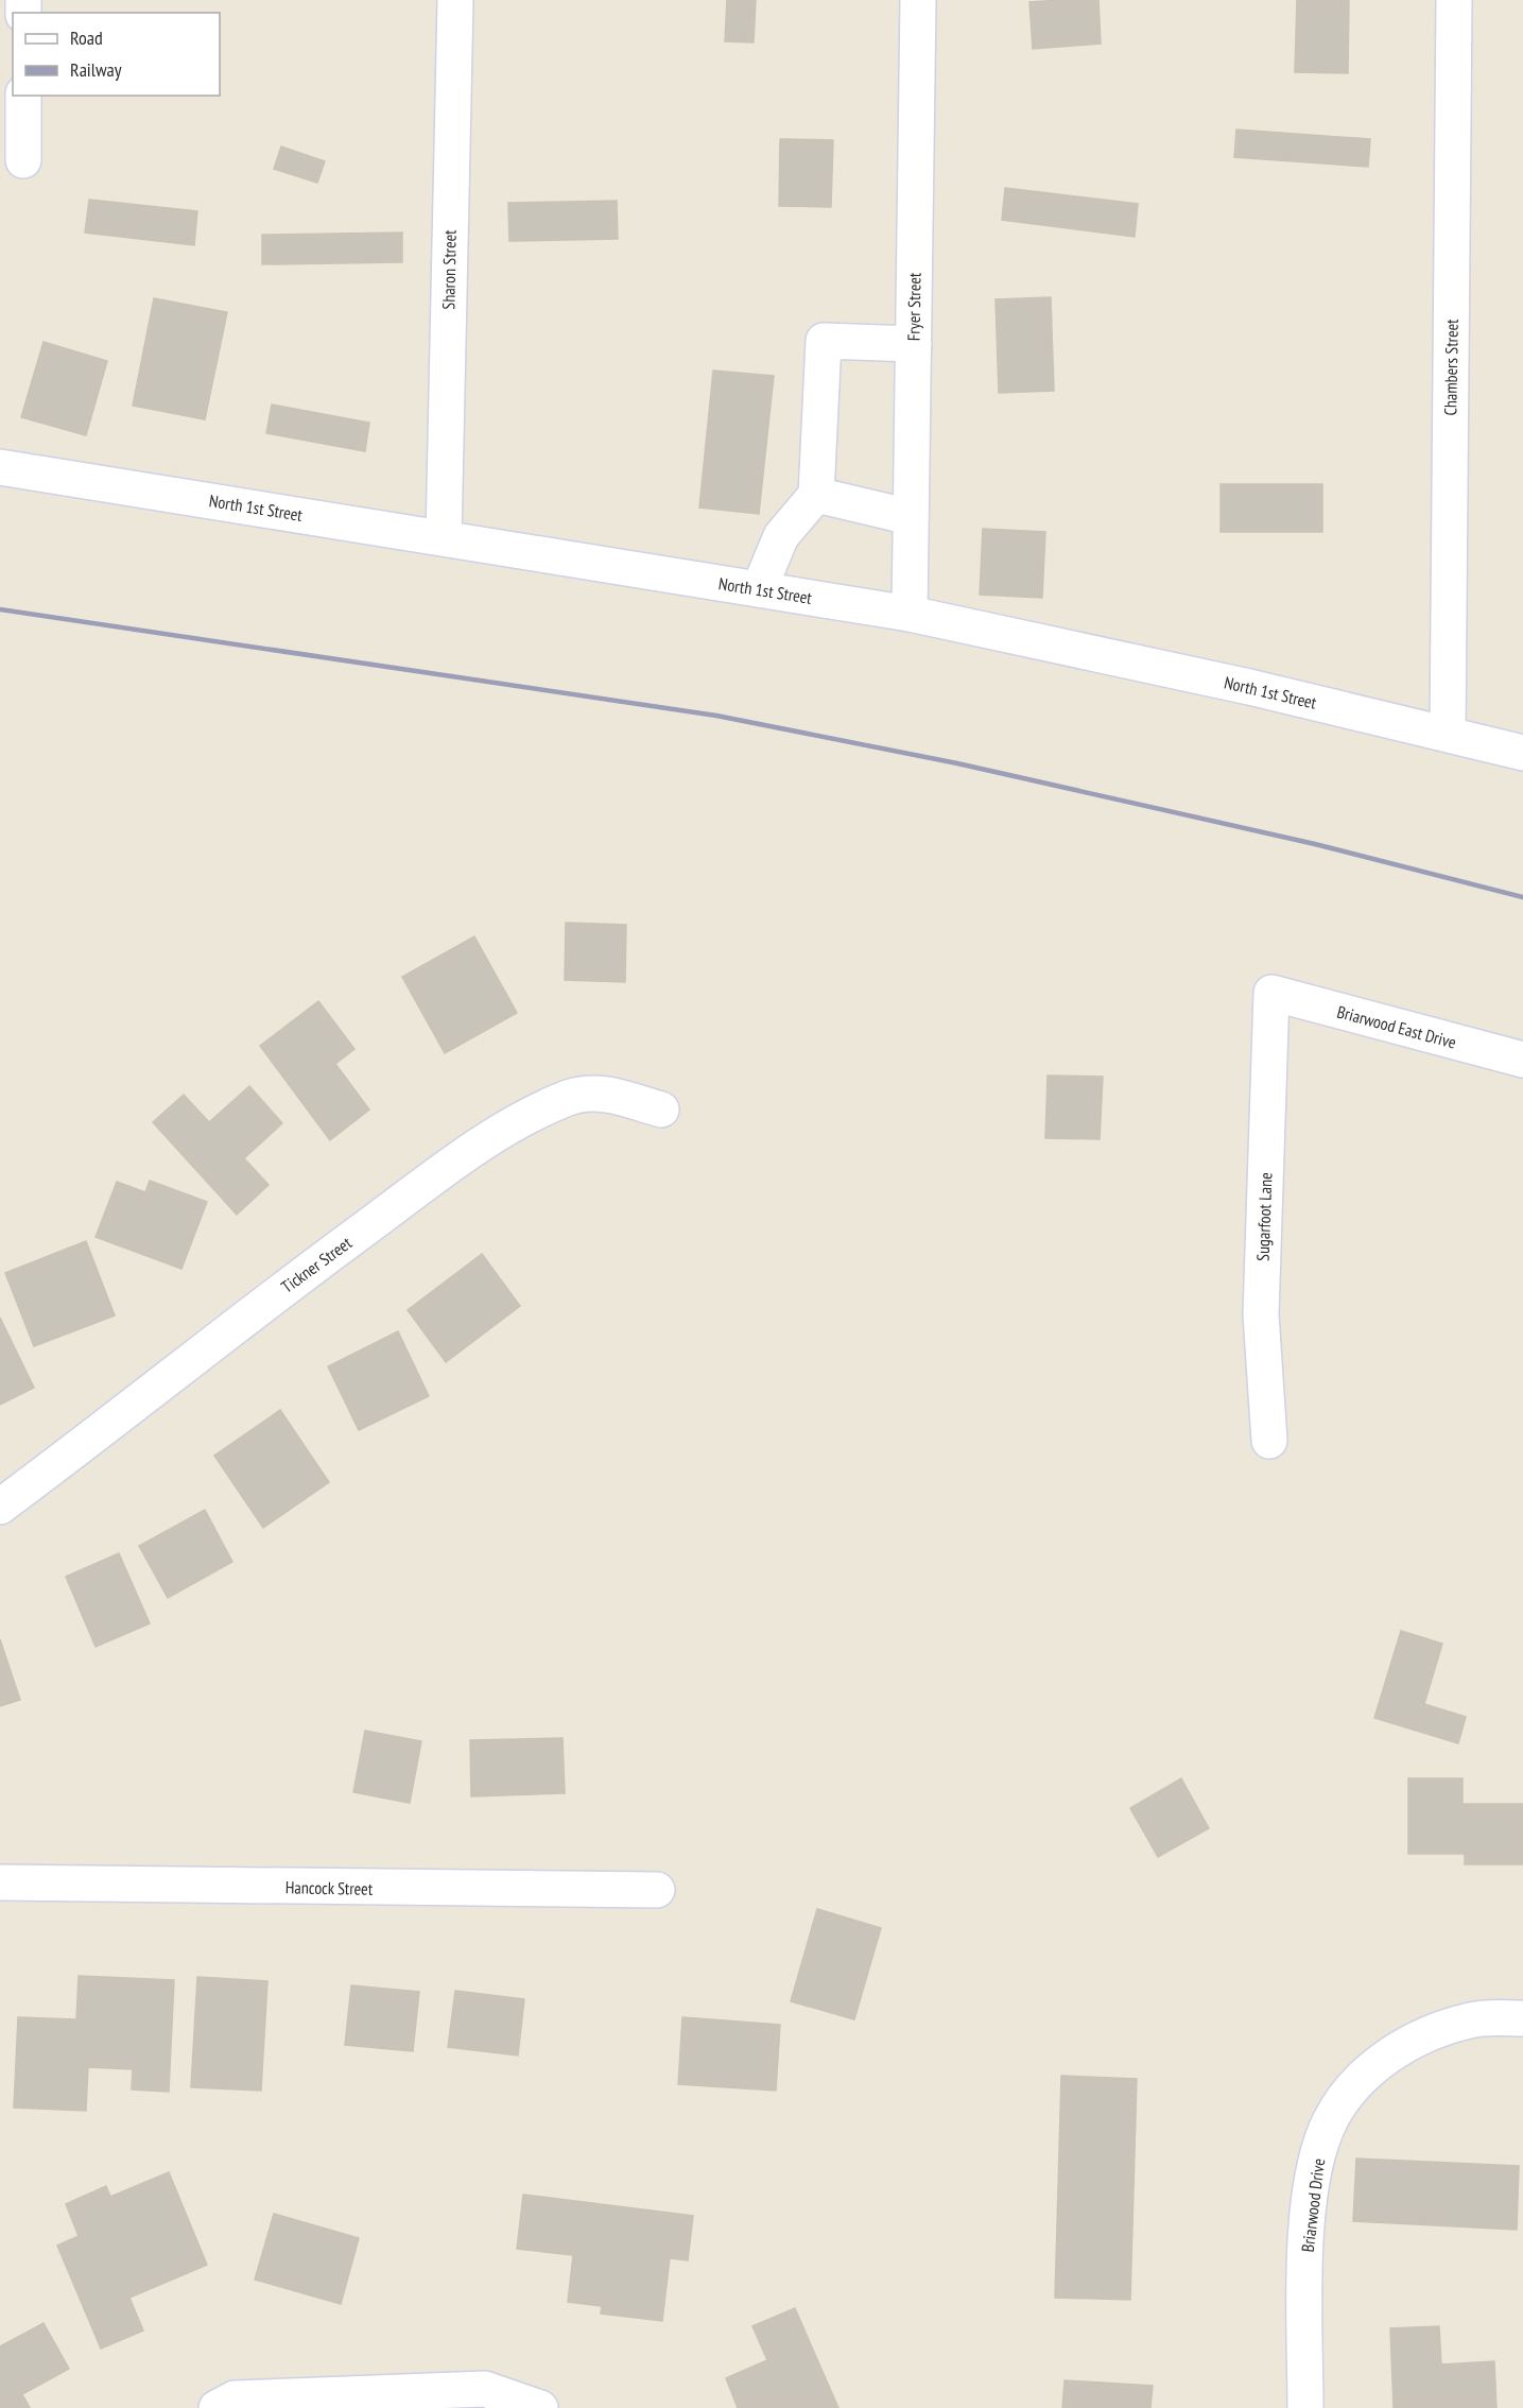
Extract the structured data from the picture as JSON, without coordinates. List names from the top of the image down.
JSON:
{
  "streets": {
    "street": [
      "Sharon Street",
      "Fryer Street",
      "Chambers Street",
      "North 1st Street",
      "Briarwood East Drive",
      "Sugarfoot Lane",
      "Tickner Street",
      "Hancock Street",
      "Briarwood Drive"
    ]
  },
  "crossings": [
    ["Sharon Street", "North 1st Street"],
    ["Fryer Street", "North 1st Street"],
    ["Chambers Street", "North 1st Street"],
    ["Briarwood East Drive", "Sugarfoot Lane"]
  ],
  "legend": ["Road", "Railway"]
}
